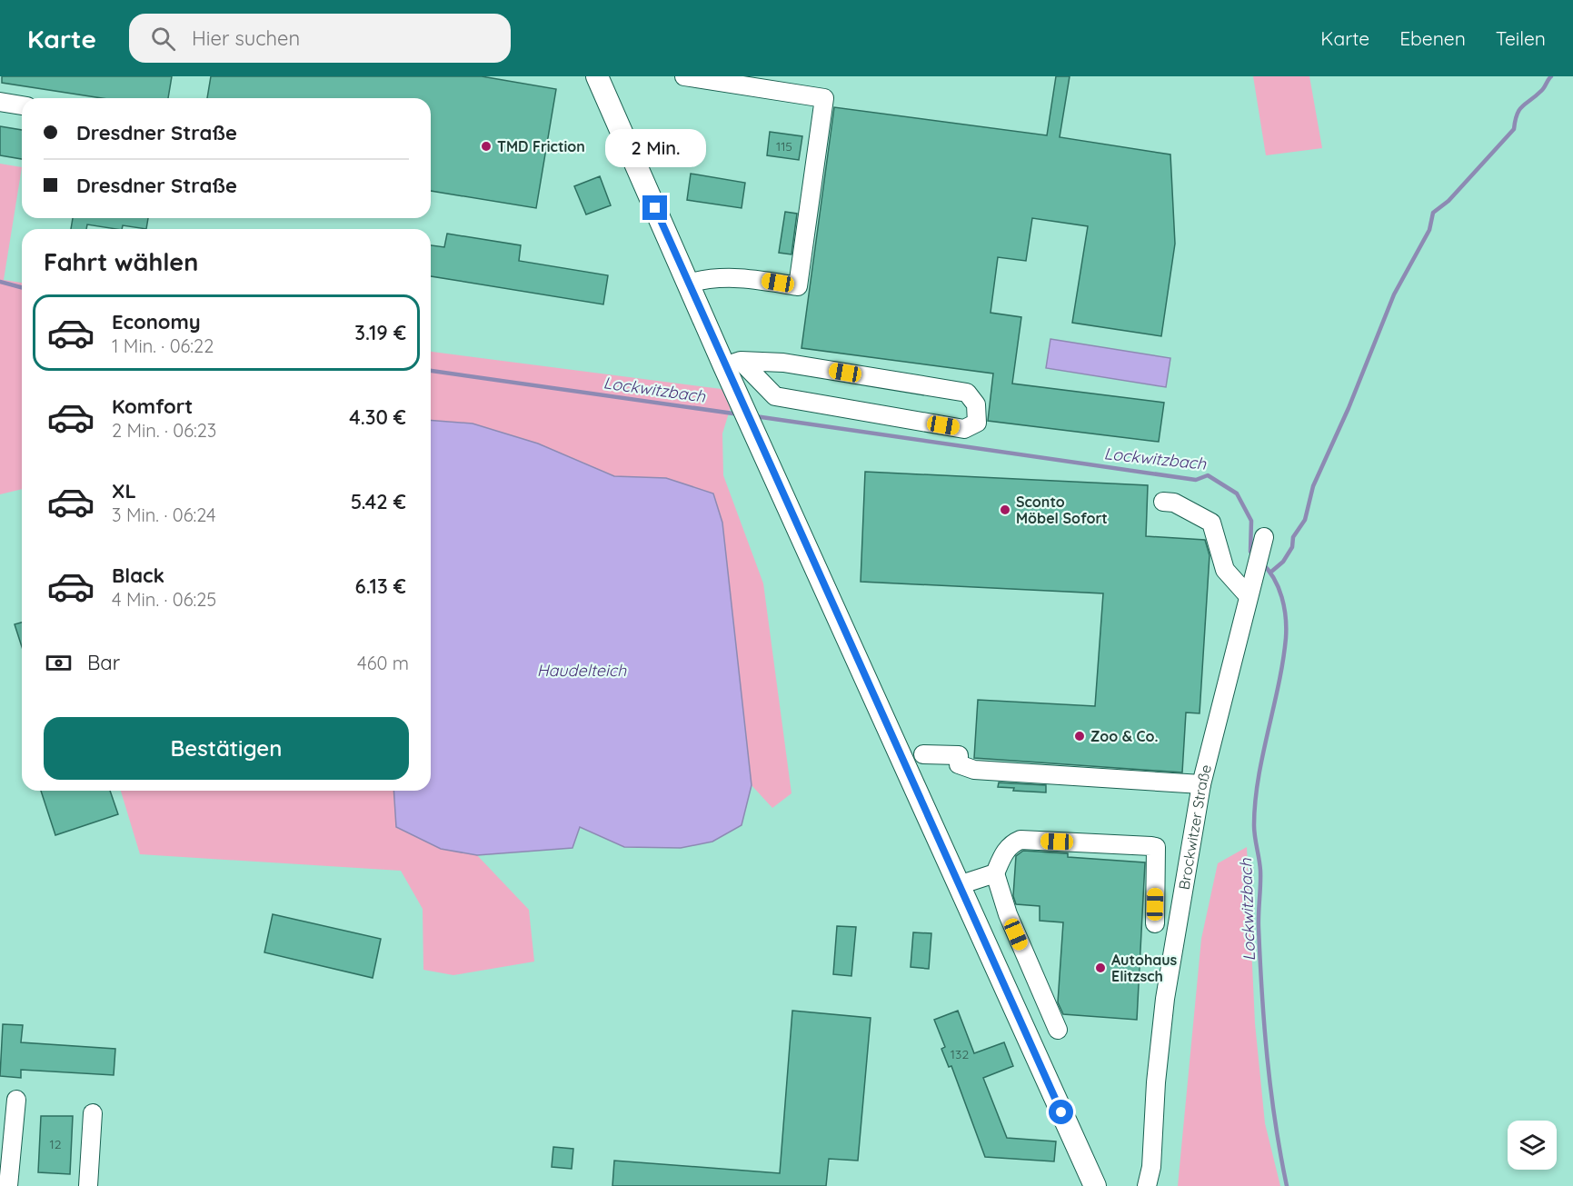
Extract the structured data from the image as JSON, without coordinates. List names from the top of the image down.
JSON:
{
  "streets": {
    "lane": ["Brockwitzer Straße"]
  },
  "water": ["Lockwitzbach", "Haudelteich"],
  "places": [
    "TMD Friction",
    "Sconto Möbel Sofort",
    "Zoo & Co.",
    "Autohaus Elitzsch"
  ],
  "house_numbers": ["115", "132", "12"],
  "page": {
    "header": "Karte",
    "search": "Hier suchen",
    "nav": ["Karte", "Ebenen", "Teilen"],
    "banner": ["Dresdner Straße", "Dresdner Straße"],
    "bubble": "2 Min.",
    "heading": "Fahrt wählen",
    "list": [
      {
        "name": "Economy",
        "note": "1 Min. · 06:22",
        "value": "3.19 €"
      },
      {
        "name": "Komfort",
        "note": "2 Min. · 06:23",
        "value": "4.30 €"
      },
      {
        "name": "XL",
        "note": "3 Min. · 06:24",
        "value": "5.42 €"
      },
      {
        "name": "Black",
        "note": "4 Min. · 06:25",
        "value": "6.13 €"
      }
    ],
    "pay": ["Bar", "460 m"],
    "buttons": "Bestätigen"
  }
}
